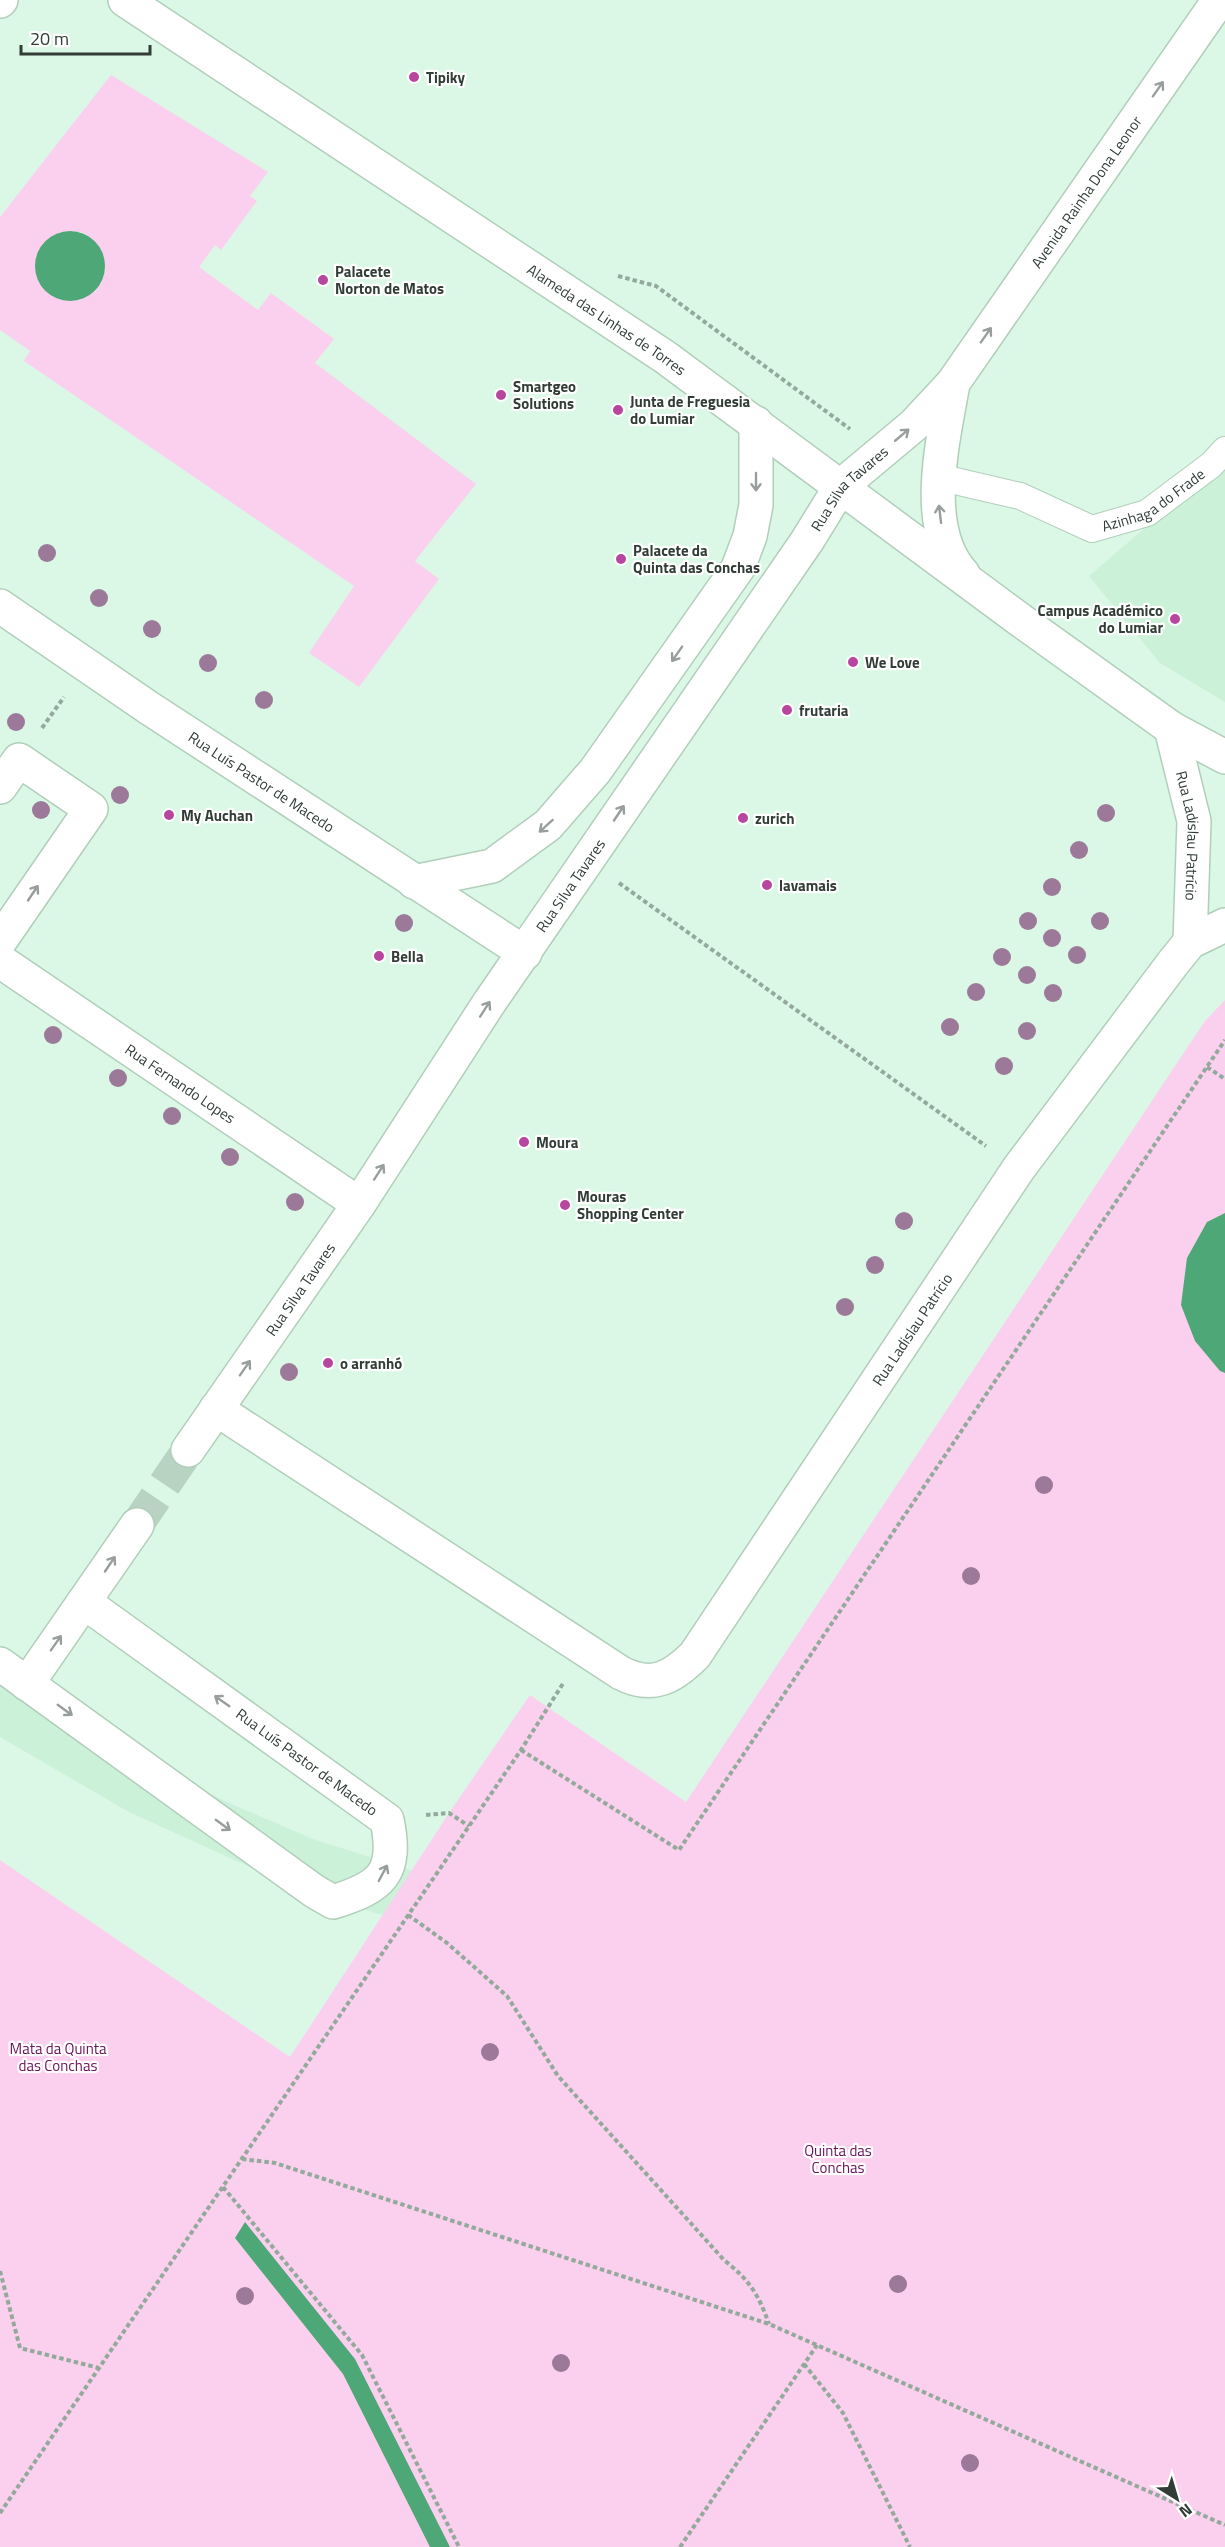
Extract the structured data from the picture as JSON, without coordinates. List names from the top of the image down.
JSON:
{
  "streets": {
    "street": [
      "Avenida Rainha Dona Leonor",
      "Alameda das Linhas de Torres",
      "Rua Silva Tavares",
      "Rua Luís Pastor de Macedo",
      "Rua Ladislau Patrício",
      "Rua Fernando Lopes"
    ],
    "lane": ["Azinhaga do Frade"]
  },
  "crossings": [
    ["Avenida Rainha Dona Leonor", "Rua Silva Tavares"],
    ["Alameda das Linhas de Torres", "Rua Silva Tavares"],
    ["Alameda das Linhas de Torres", "Rua Ladislau Patrício"],
    ["Rua Silva Tavares", "Rua Luís Pastor de Macedo"],
    ["Rua Silva Tavares", "Rua Fernando Lopes"]
  ],
  "one_way": ["Avenida Rainha Dona Leonor"],
  "parks": ["Mata da Quinta das Conchas", "Quinta das Conchas"],
  "places": [
    "Tipiky",
    "Palacete Norton de Matos",
    "Smartgeo Solutions",
    "Junta de Freguesia do Lumiar",
    "Palacete da Quinta das Conchas",
    "Campus Académico do Lumiar",
    "We Love",
    "frutaria",
    "My Auchan",
    "zurich",
    "lavamais",
    "Bella",
    "Moura",
    "Mouras Shopping Center",
    "o arranhó"
  ],
  "scale_bar": "20 m",
  "north": "bottom right"
}
